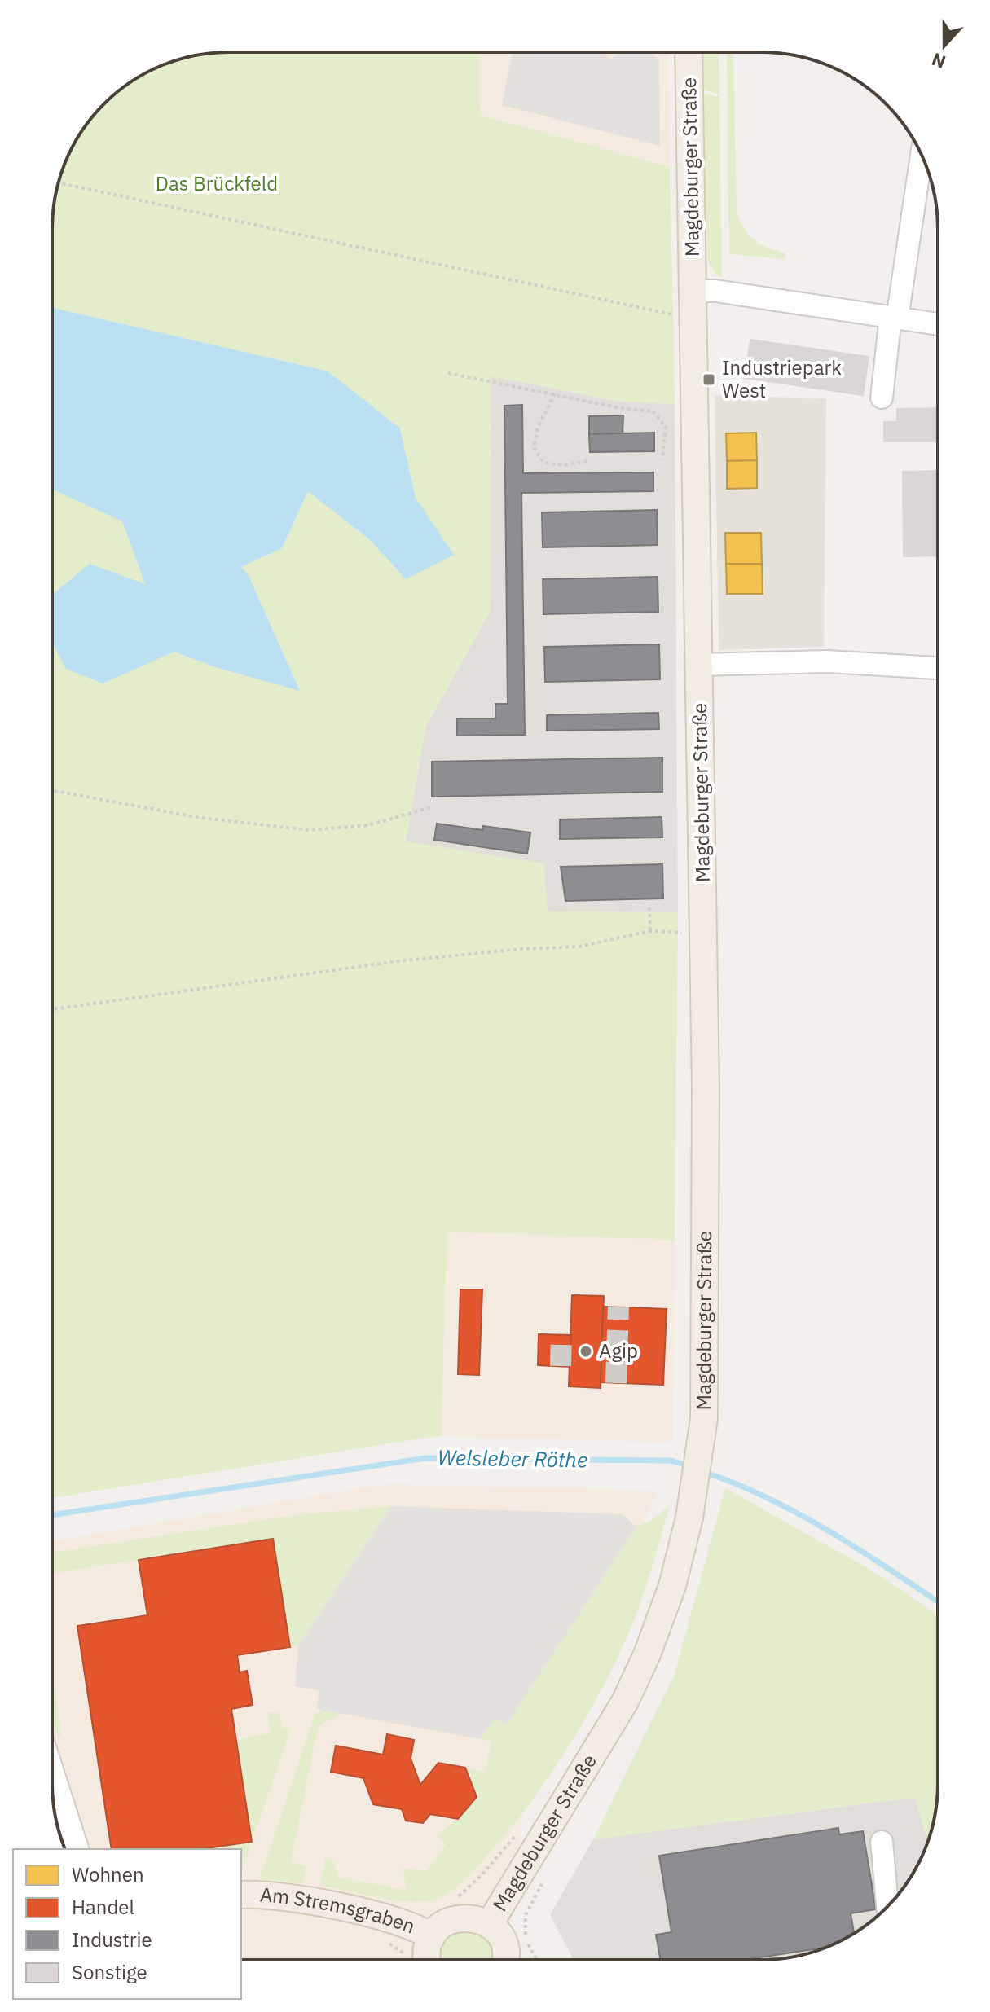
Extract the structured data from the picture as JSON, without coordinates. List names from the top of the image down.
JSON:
{
  "streets": {
    "main road": ["Magdeburger Straße", "Am Stremsgraben"]
  },
  "water": ["Welsleber Röthe"],
  "parks": ["Das Brückfeld"],
  "places": {
    "transit": ["Industriepark West"],
    "other": ["Agip"]
  },
  "legend": [
    "Wohnen",
    "Handel",
    "Industrie",
    "Sonstige"
  ],
  "north": "bottom"
}
